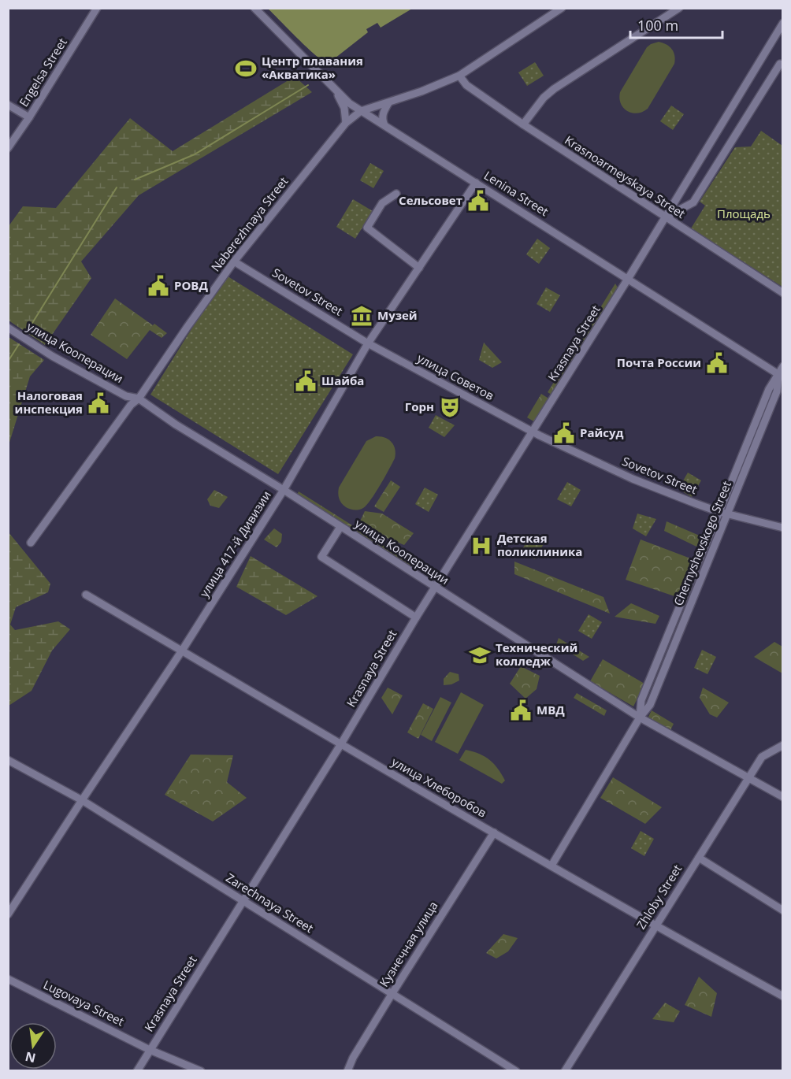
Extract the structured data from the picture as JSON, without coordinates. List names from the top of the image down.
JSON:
{
  "streets": {
    "street": [
      "Engelsa Street",
      "Krasnoarmeyskaya Street",
      "Lenina Street",
      "Naberezhnaya Street",
      "Sovetov Street",
      "Krasnaya Street",
      "улица Кооперации",
      "улица Советов",
      "Chernyshevskogo Street",
      "улица 417-й Дивизии",
      "улица Хлеборобов",
      "Zhloby Street",
      "Zarechnaya Street",
      "Кузнечная улица",
      "Lugovaya Street"
    ]
  },
  "crossings": [
    ["Krasnoarmeyskaya Street", "Naberezhnaya Street"],
    ["Krasnoarmeyskaya Street", "Krasnaya Street"],
    ["Lenina Street", "Naberezhnaya Street"],
    ["Lenina Street", "Krasnaya Street"],
    ["Lenina Street", "Chernyshevskogo Street"],
    ["Lenina Street", "улица 417-й Дивизии"],
    ["Naberezhnaya Street", "Sovetov Street"],
    ["Naberezhnaya Street", "улица Кооперации"],
    ["Sovetov Street", "Krasnaya Street"],
    ["Sovetov Street", "улица Советов"],
    ["Sovetov Street", "Chernyshevskogo Street"],
    ["Sovetov Street", "улица 417-й Дивизии"],
    ["Krasnaya Street", "улица Кооперации"],
    ["Krasnaya Street", "улица Советов"],
    ["Krasnaya Street", "улица Хлеборобов"],
    ["Krasnaya Street", "Zarechnaya Street"],
    ["Krasnaya Street", "Lugovaya Street"],
    ["улица Кооперации", "Chernyshevskogo Street"],
    ["улица Кооперации", "улица 417-й Дивизии"],
    ["улица Кооперации", "Zhloby Street"],
    ["улица Советов", "улица 417-й Дивизии"],
    ["Chernyshevskogo Street", "улица Хлеборобов"],
    ["улица 417-й Дивизии", "улица Хлеборобов"],
    ["улица 417-й Дивизии", "Zarechnaya Street"],
    ["улица Хлеборобов", "Zhloby Street"],
    ["улица Хлеборобов", "Кузнечная улица"],
    ["Zarechnaya Street", "Кузнечная улица"]
  ],
  "parks": ["Площадь"],
  "places": {
    "sports": ["Центр плавания «Акватика»"],
    "public building": [
      "Сельсовет",
      "РОВД",
      "Почта России",
      "Шайба",
      "Налоговая инспекция",
      "Райсуд",
      "МВД"
    ],
    "museum": ["Музей"],
    "theatre": ["Горн"],
    "hospital": ["Детская поликлиника"],
    "school or university": ["Технический колледж"]
  },
  "scale_bar": "100 m",
  "north": "bottom"
}
